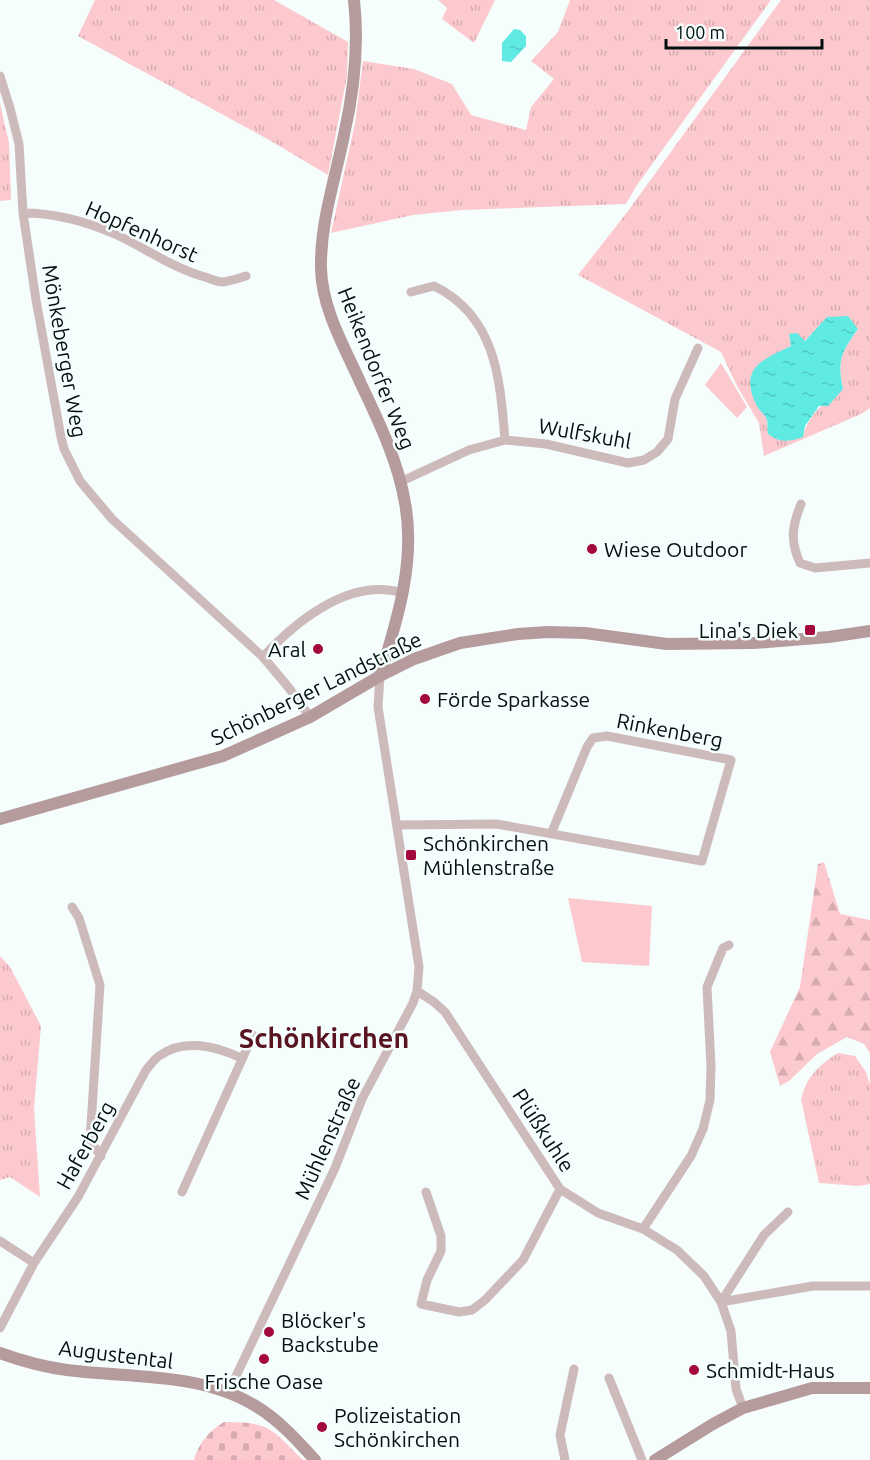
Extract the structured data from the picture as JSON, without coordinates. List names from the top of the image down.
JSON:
{
  "streets": {
    "street": [
      "Hopfenhorst",
      "Mönkeberger Weg",
      "Heikendorfer Weg",
      "Wulfskuhl",
      "Schönberger Landstraße",
      "Rinkenberg",
      "Plüßkuhle",
      "Mühlenstraße",
      "Haferberg",
      "Augustental"
    ]
  },
  "crossings": [
    ["Hopfenhorst", "Mönkeberger Weg"],
    ["Mönkeberger Weg", "Schönberger Landstraße"],
    ["Heikendorfer Weg", "Wulfskuhl"],
    ["Heikendorfer Weg", "Schönberger Landstraße"],
    ["Heikendorfer Weg", "Mühlenstraße"],
    ["Schönberger Landstraße", "Mühlenstraße"],
    ["Rinkenberg", "Mühlenstraße"],
    ["Plüßkuhle", "Mühlenstraße"],
    ["Mühlenstraße", "Augustental"]
  ],
  "districts": ["Schönkirchen"],
  "places": {
    "other": [
      "Wiese Outdoor",
      "Aral",
      "Förde Sparkasse",
      "Blöcker's Backstube",
      "Frische Oase",
      "Schmidt-Haus",
      "Polizeistation Schönkirchen"
    ],
    "transit": ["Lina's Diek", "Schönkirchen Mühlenstraße"]
  },
  "scale_bar": "100 m"
}
